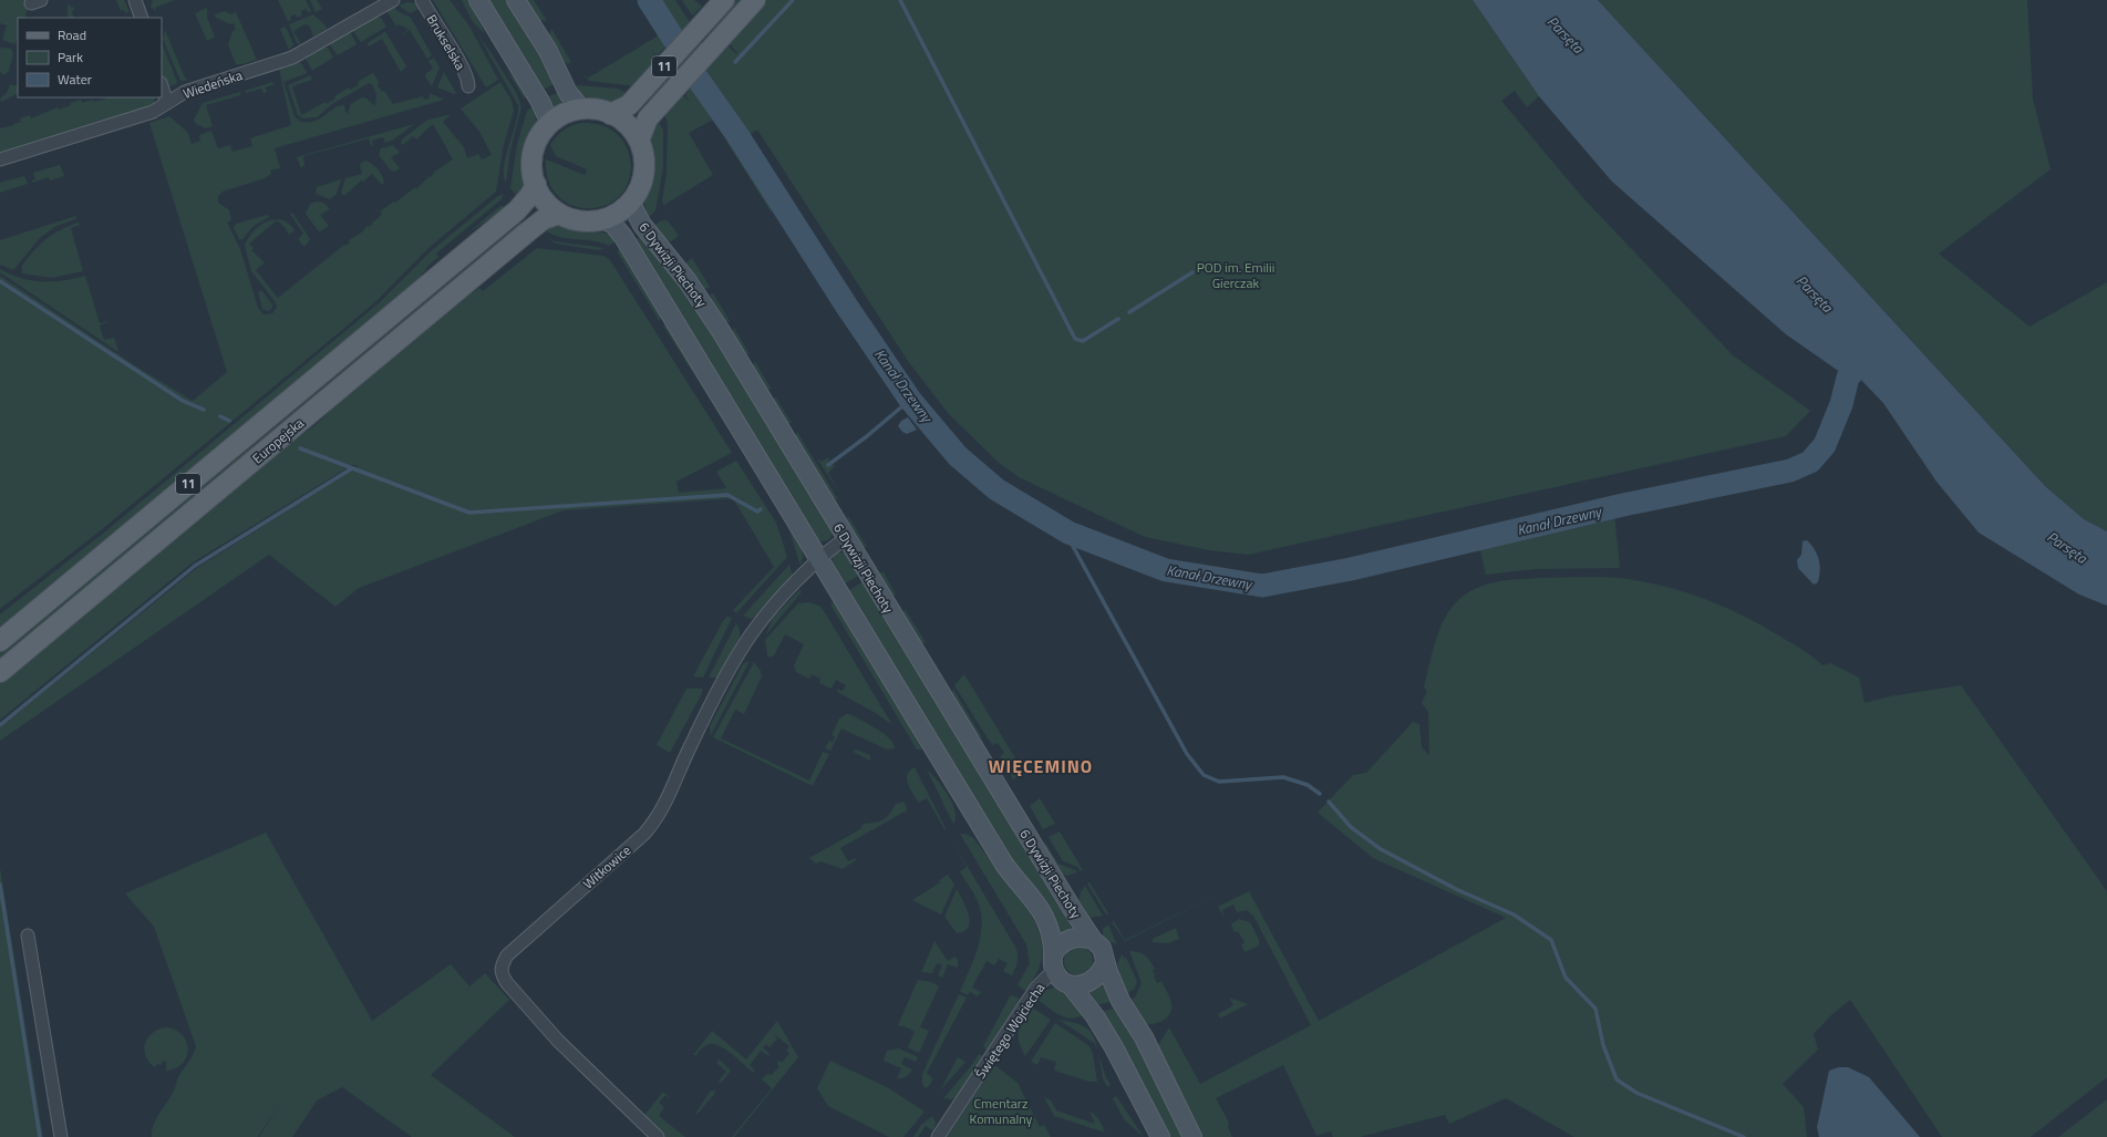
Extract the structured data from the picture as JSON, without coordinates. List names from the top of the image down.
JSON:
{
  "streets": {
    "main road": ["11", "Europejska"],
    "street": [
      "Brukselska",
      "Wiedeńska",
      "6 Dywizji Piechoty",
      "Witkowice",
      "Świętego Wojciecha"
    ]
  },
  "crossings": [
    ["11", "6 Dywizji Piechoty"],
    ["11", "Europejska"],
    ["6 Dywizji Piechoty", "Europejska"],
    ["6 Dywizji Piechoty", "Witkowice"],
    ["6 Dywizji Piechoty", "Świętego Wojciecha"]
  ],
  "districts": ["WIĘCEMINO"],
  "water": ["Parsęta", "Kanał Drzewny"],
  "parks": ["POD im. Emilii Gierczak", "Cmentarz Komunalny"],
  "legend": ["Road", "Park", "Water"]
}
